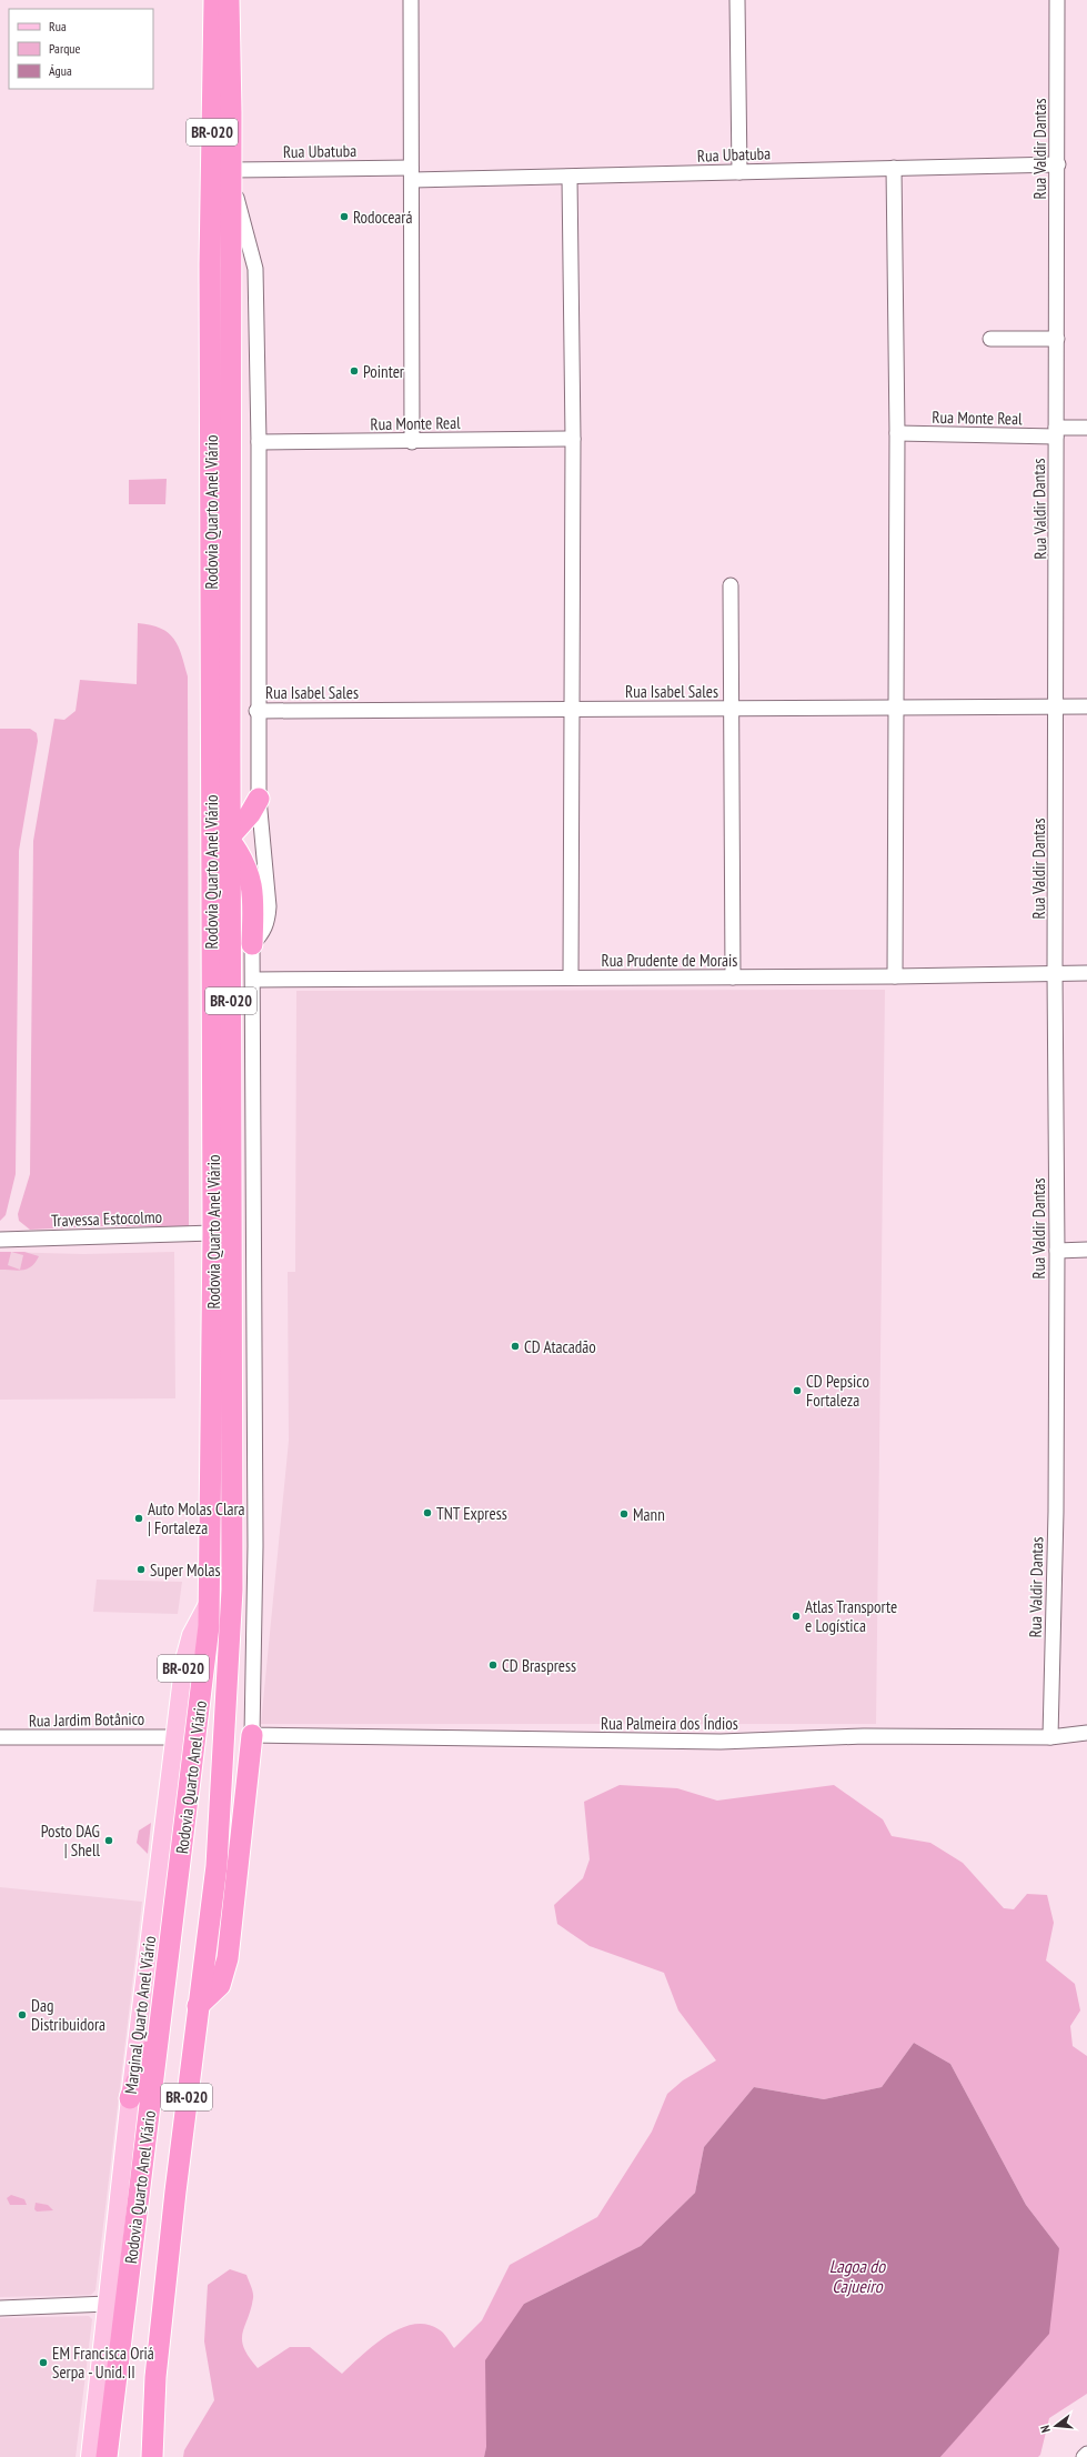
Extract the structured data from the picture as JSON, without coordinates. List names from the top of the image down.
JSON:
{
  "streets": {
    "highway": ["BR-020", "Rodovia Quarto Anel Viário"],
    "main road": ["Marginal Quarto Anel Viário"],
    "street": [
      "Rua Valdir Dantas",
      "Rua Ubatuba",
      "Rua Monte Real",
      "Rua Isabel Sales",
      "Rua Prudente de Morais",
      "Travessa Estocolmo",
      "Rua Jardim Botânico",
      "Rua Palmeira dos Índios"
    ]
  },
  "crossings": [
    ["Rua Valdir Dantas", "Rua Ubatuba"],
    ["Rua Valdir Dantas", "Rua Monte Real"],
    ["Rua Valdir Dantas", "Rua Isabel Sales"],
    ["Rua Valdir Dantas", "Rua Prudente de Morais"],
    ["Rua Valdir Dantas", "Rua Palmeira dos Índios"],
    ["Rua Ubatuba", "Rodovia Quarto Anel Viário"],
    ["Rodovia Quarto Anel Viário", "Travessa Estocolmo"],
    ["Rodovia Quarto Anel Viário", "Marginal Quarto Anel Viário"],
    ["Rua Jardim Botânico", "Marginal Quarto Anel Viário"]
  ],
  "water": ["Lagoa do Cajueiro"],
  "places": [
    "Rodoceará",
    "Pointer",
    "CD Atacadão",
    "CD Pepsico Fortaleza",
    "TNT Express",
    "Mann",
    "Auto Molas Clara | Fortaleza",
    "Super Molas",
    "Atlas Transporte e Logística",
    "CD Braspress",
    "Posto DAG | Shell",
    "Dag Distribuidora",
    "EM Francisca Oriá Serpa - Unid. II"
  ],
  "legend": ["Rua", "Parque", "Água"],
  "north": "left"
}
